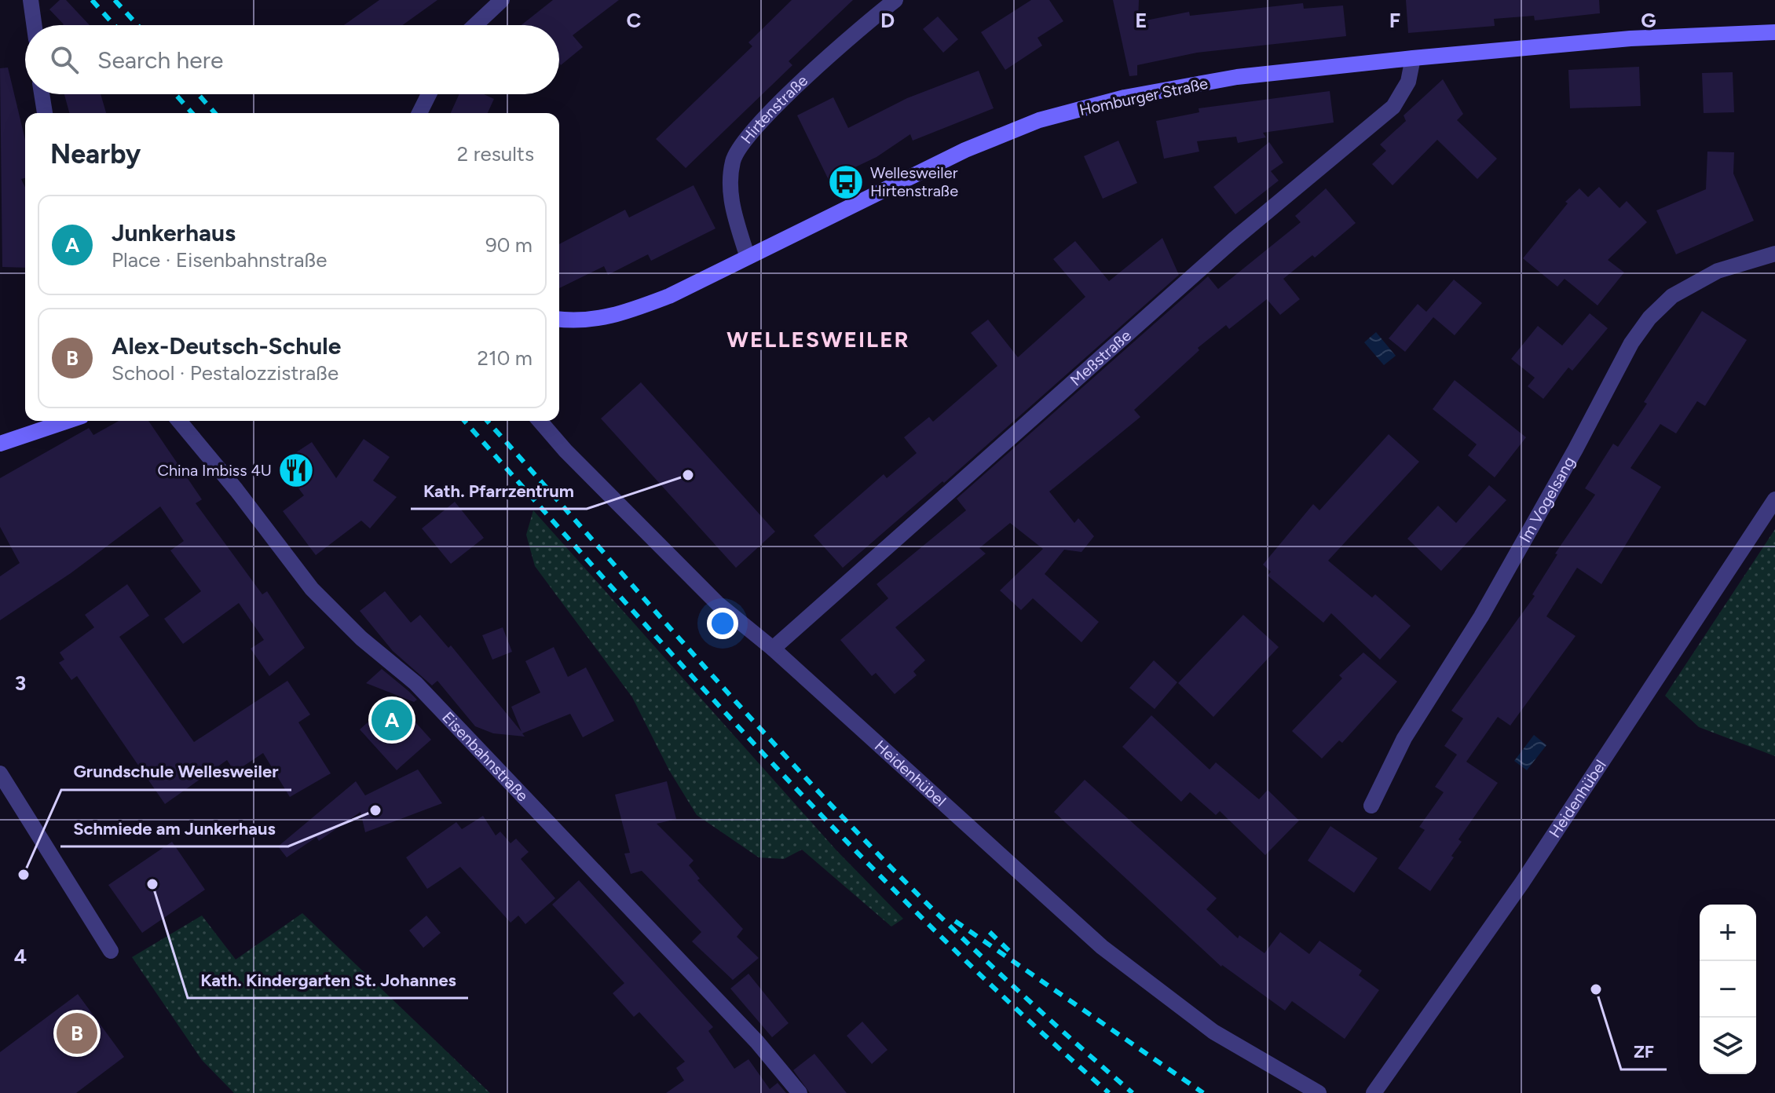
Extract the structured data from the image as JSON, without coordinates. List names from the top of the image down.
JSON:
{
  "streets": {
    "main road": ["Homburger Straße"],
    "street": [
      "Hirtenstraße",
      "Meßstraße",
      "Im Vogelsang",
      "Eisenbahnstraße",
      "Heidenhübel"
    ]
  },
  "crossings": [
    ["Homburger Straße", "Hirtenstraße"],
    ["Homburger Straße", "Meßstraße"],
    ["Meßstraße", "Heidenhübel"]
  ],
  "districts": ["WELLESWEILER"],
  "places": {
    "bus stop": ["Wellesweiler Hirtenstraße"],
    "restaurant": ["China Imbiss 4U"],
    "other": [
      "Kath. Pfarrzentrum",
      "Schmiede am Junkerhaus",
      "Grundschule Wellesweiler",
      "Kath. Kindergarten St. Johannes",
      "ZF"
    ]
  },
  "page": {
    "search": "Search here",
    "heading": ["Nearby", "2 results"],
    "list": [
      {
        "mark": "A",
        "name": "Junkerhaus",
        "note": "Place · Eisenbahnstraße",
        "value": "90 m"
      },
      {
        "mark": "B",
        "name": "Alex-Deutsch-Schule",
        "note": "School · Pestalozzistraße",
        "value": "210 m"
      }
    ],
    "pins": ["A", "B"],
    "map_buttons": ["+", "−"]
  },
  "grid": {
    "columns": [
      "C",
      "D",
      "E",
      "F",
      "G"
    ],
    "rows": ["3", "4"]
  }
}
